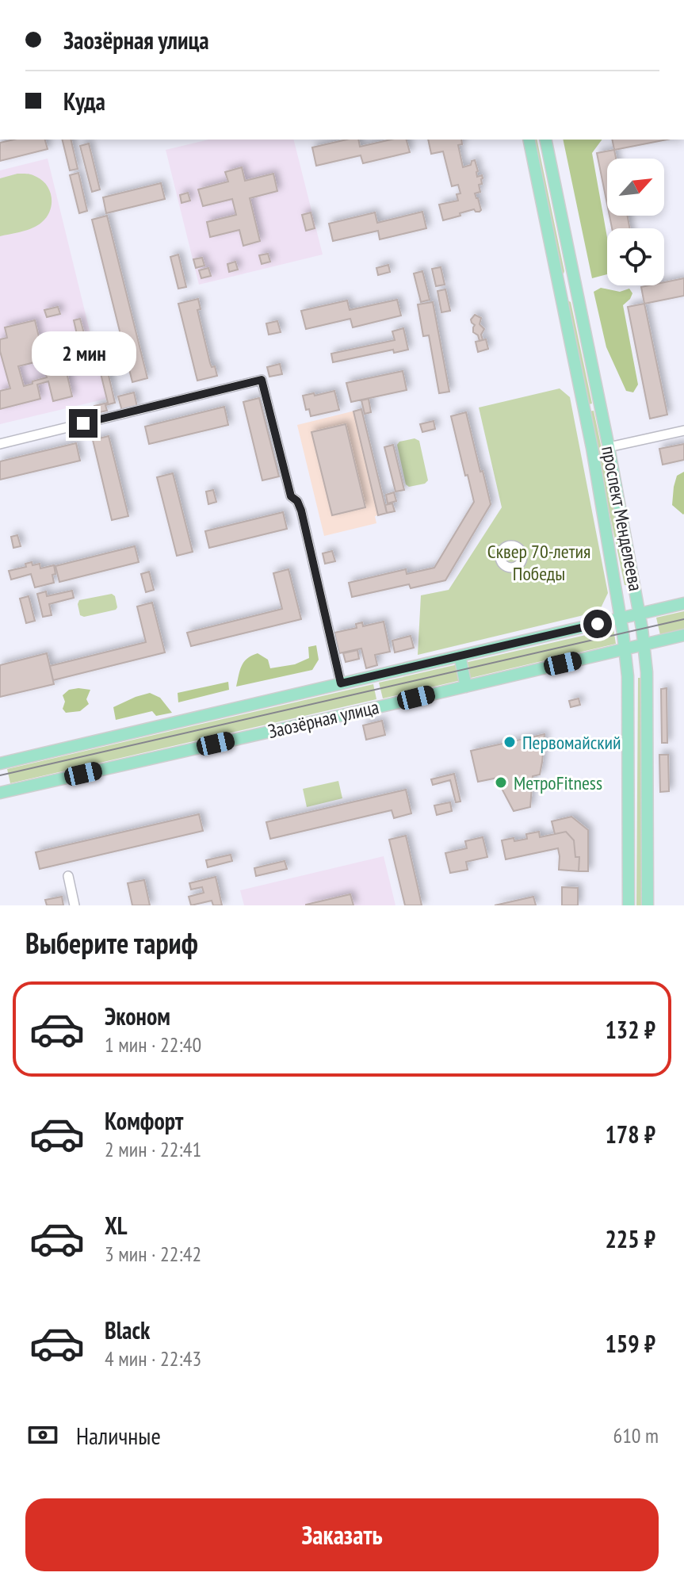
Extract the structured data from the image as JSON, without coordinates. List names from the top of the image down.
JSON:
{
  "streets": {
    "main road": ["проспект Менделеева", "Заозёрная улица"]
  },
  "crossings": [
    ["проспект Менделеева", "Заозёрная улица"]
  ],
  "parks": ["Сквер 70-летия Победы"],
  "places": ["Первомайский", "МетроFitness"],
  "north": "top right",
  "page": {
    "banner": ["Заозёрная улица", "Куда"],
    "bubble": "2 мин",
    "heading": "Выберите тариф",
    "list": [
      {
        "name": "Эконом",
        "note": "1 мин · 22:40",
        "value": "132 ₽"
      },
      {
        "name": "Комфорт",
        "note": "2 мин · 22:41",
        "value": "178 ₽"
      },
      {
        "name": "XL",
        "note": "3 мин · 22:42",
        "value": "225 ₽"
      },
      {
        "name": "Black",
        "note": "4 мин · 22:43",
        "value": "159 ₽"
      }
    ],
    "pay": ["Наличные", "610 m"],
    "buttons": "Заказать"
  }
}
